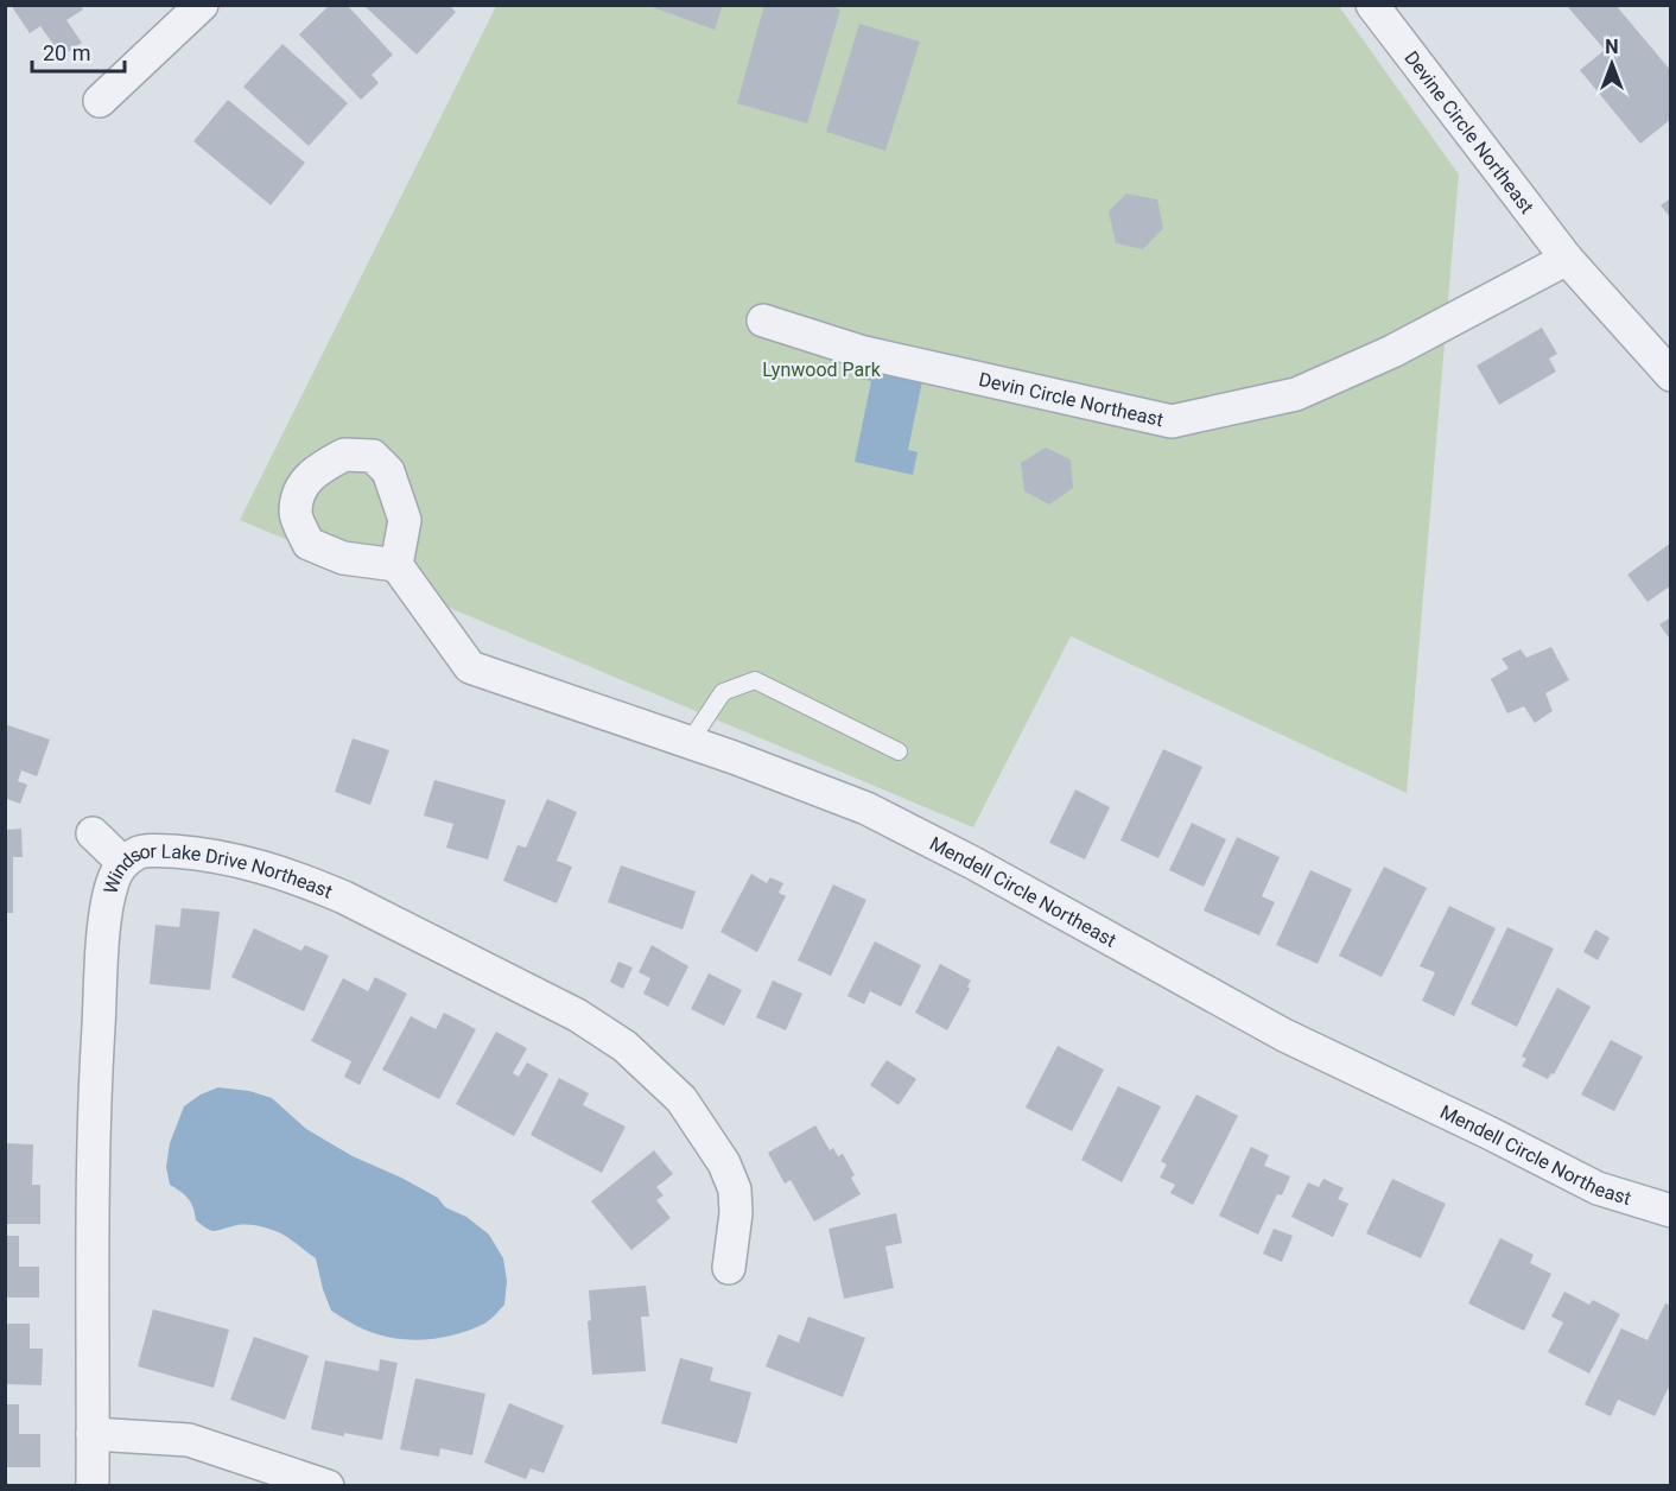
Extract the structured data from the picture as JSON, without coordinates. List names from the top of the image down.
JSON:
{
  "streets": {
    "street": [
      "Devine Circle Northeast",
      "Devin Circle Northeast",
      "Mendell Circle Northeast",
      "Windsor Lake Drive Northeast"
    ]
  },
  "crossings": [
    ["Devine Circle Northeast", "Devin Circle Northeast"]
  ],
  "parks": ["Lynwood Park"],
  "scale_bar": "20 m",
  "north": "top"
}
